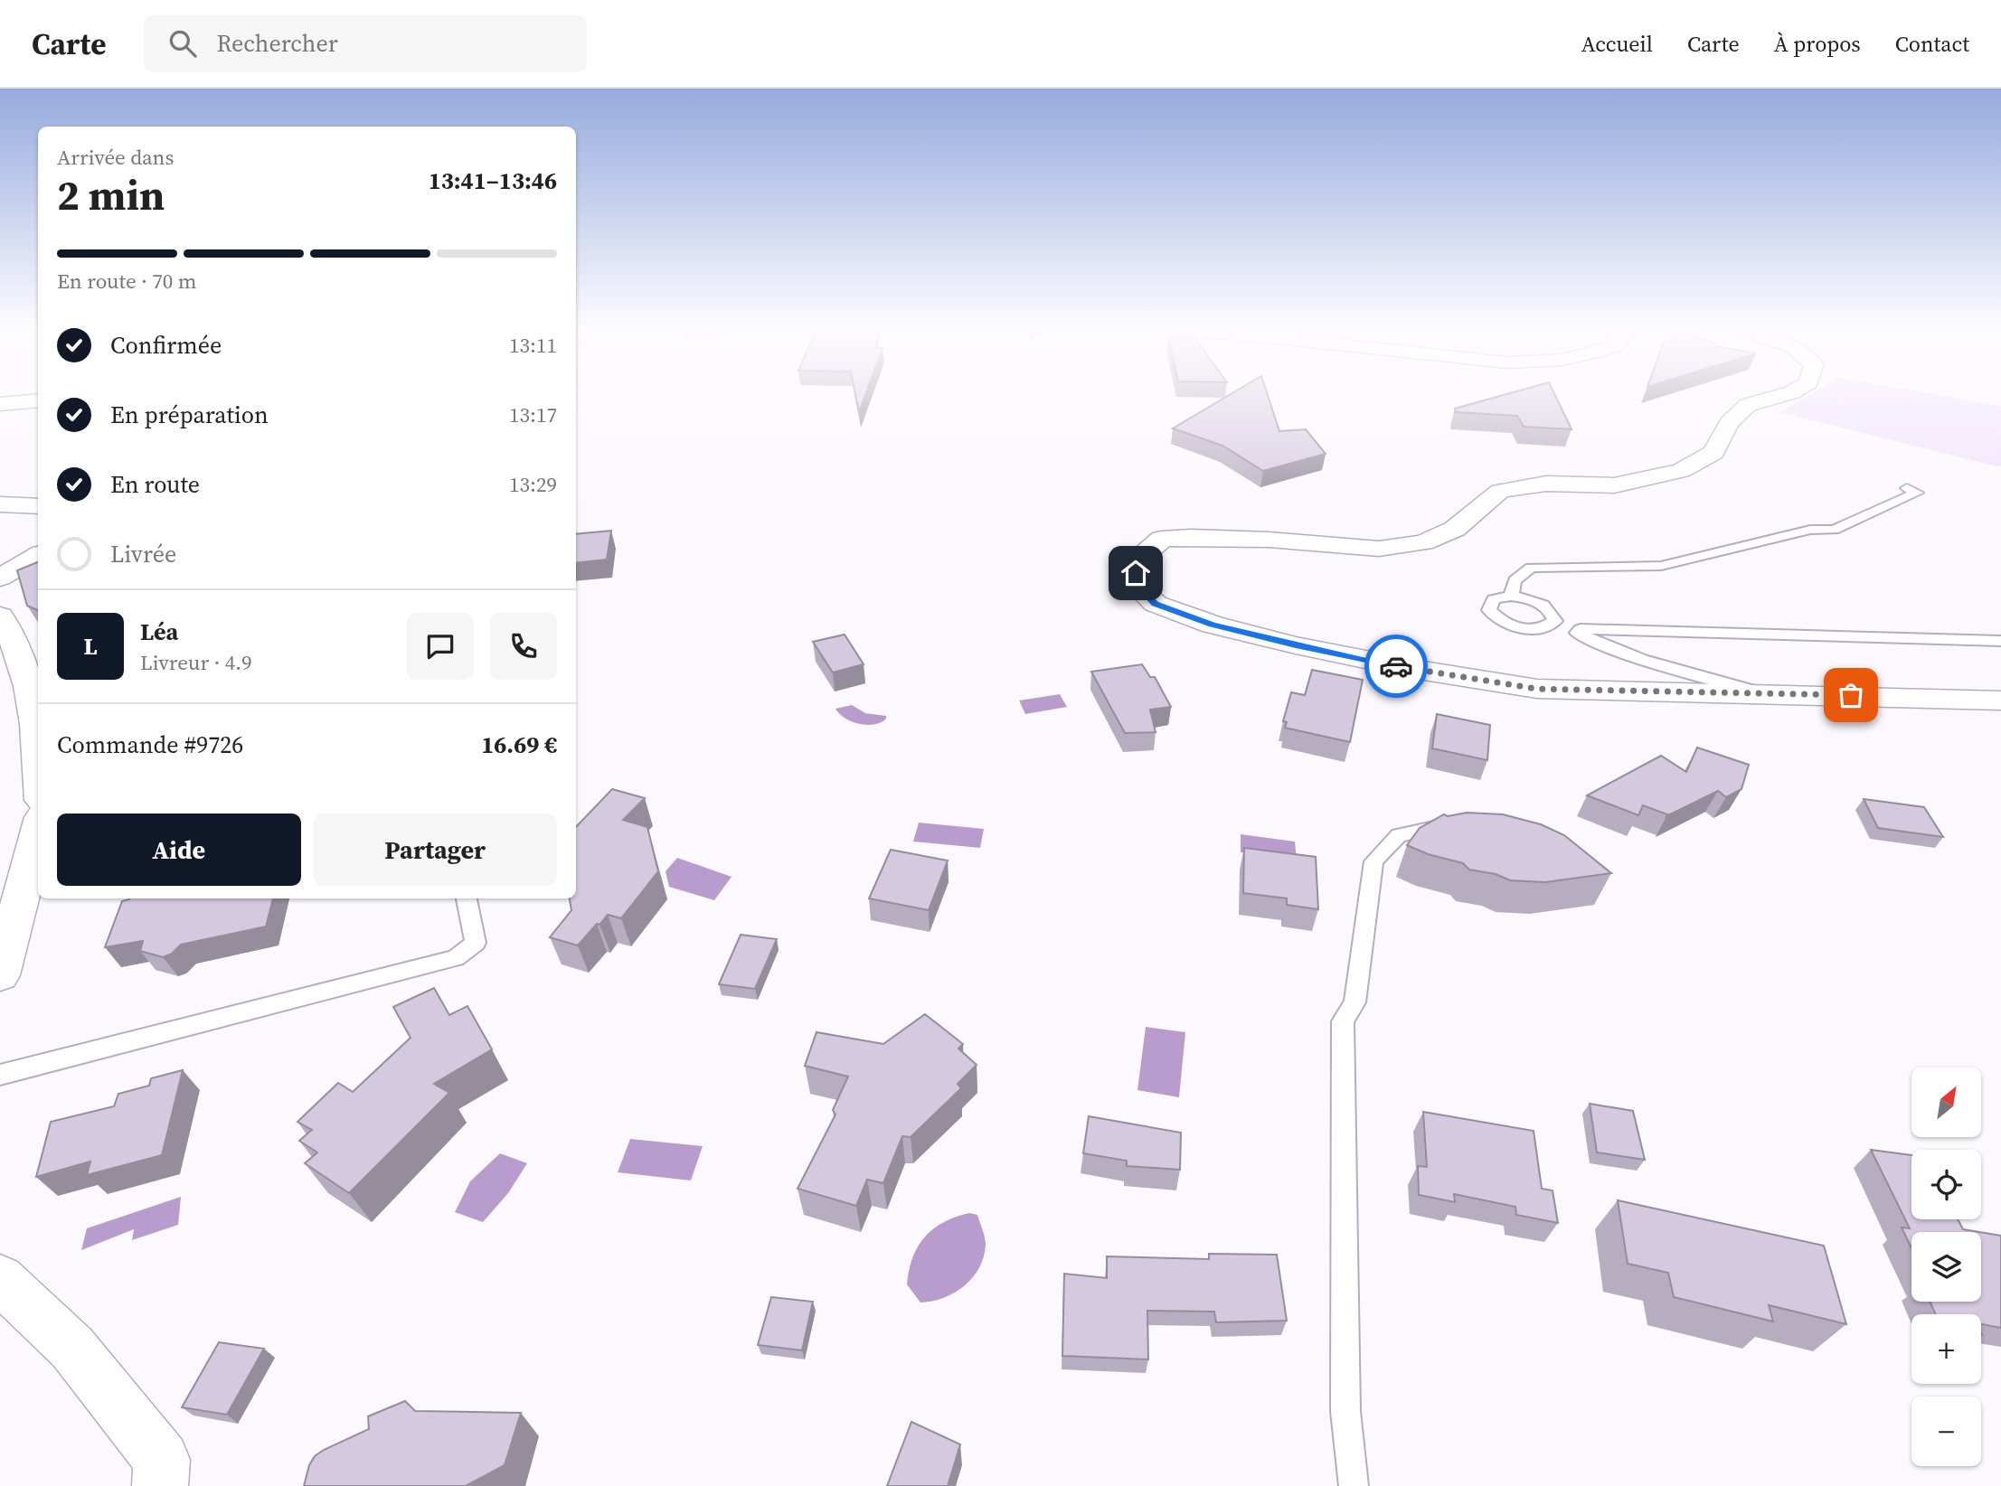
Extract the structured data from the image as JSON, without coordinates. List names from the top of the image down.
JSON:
{
  "north": "top right",
  "page": {
    "header": "Carte",
    "search": "Rechercher",
    "nav": [
      "Accueil",
      "Carte",
      "À propos",
      "Contact"
    ],
    "heading": ["2 min", "Arrivée dans", "13:41–13:46"],
    "panel": [
      "Léa",
      "Livreur · 4.9",
      "Commande #9726",
      "16.69 €"
    ],
    "bar": "En route · 70 m",
    "list": [
      ["Confirmée", "13:11"],
      ["En préparation", "13:17"],
      ["En route", "13:29"],
      "Livrée"
    ],
    "round": "L",
    "buttons": ["Aide", "Partager"],
    "map_buttons": ["+", "−"]
  }
}
